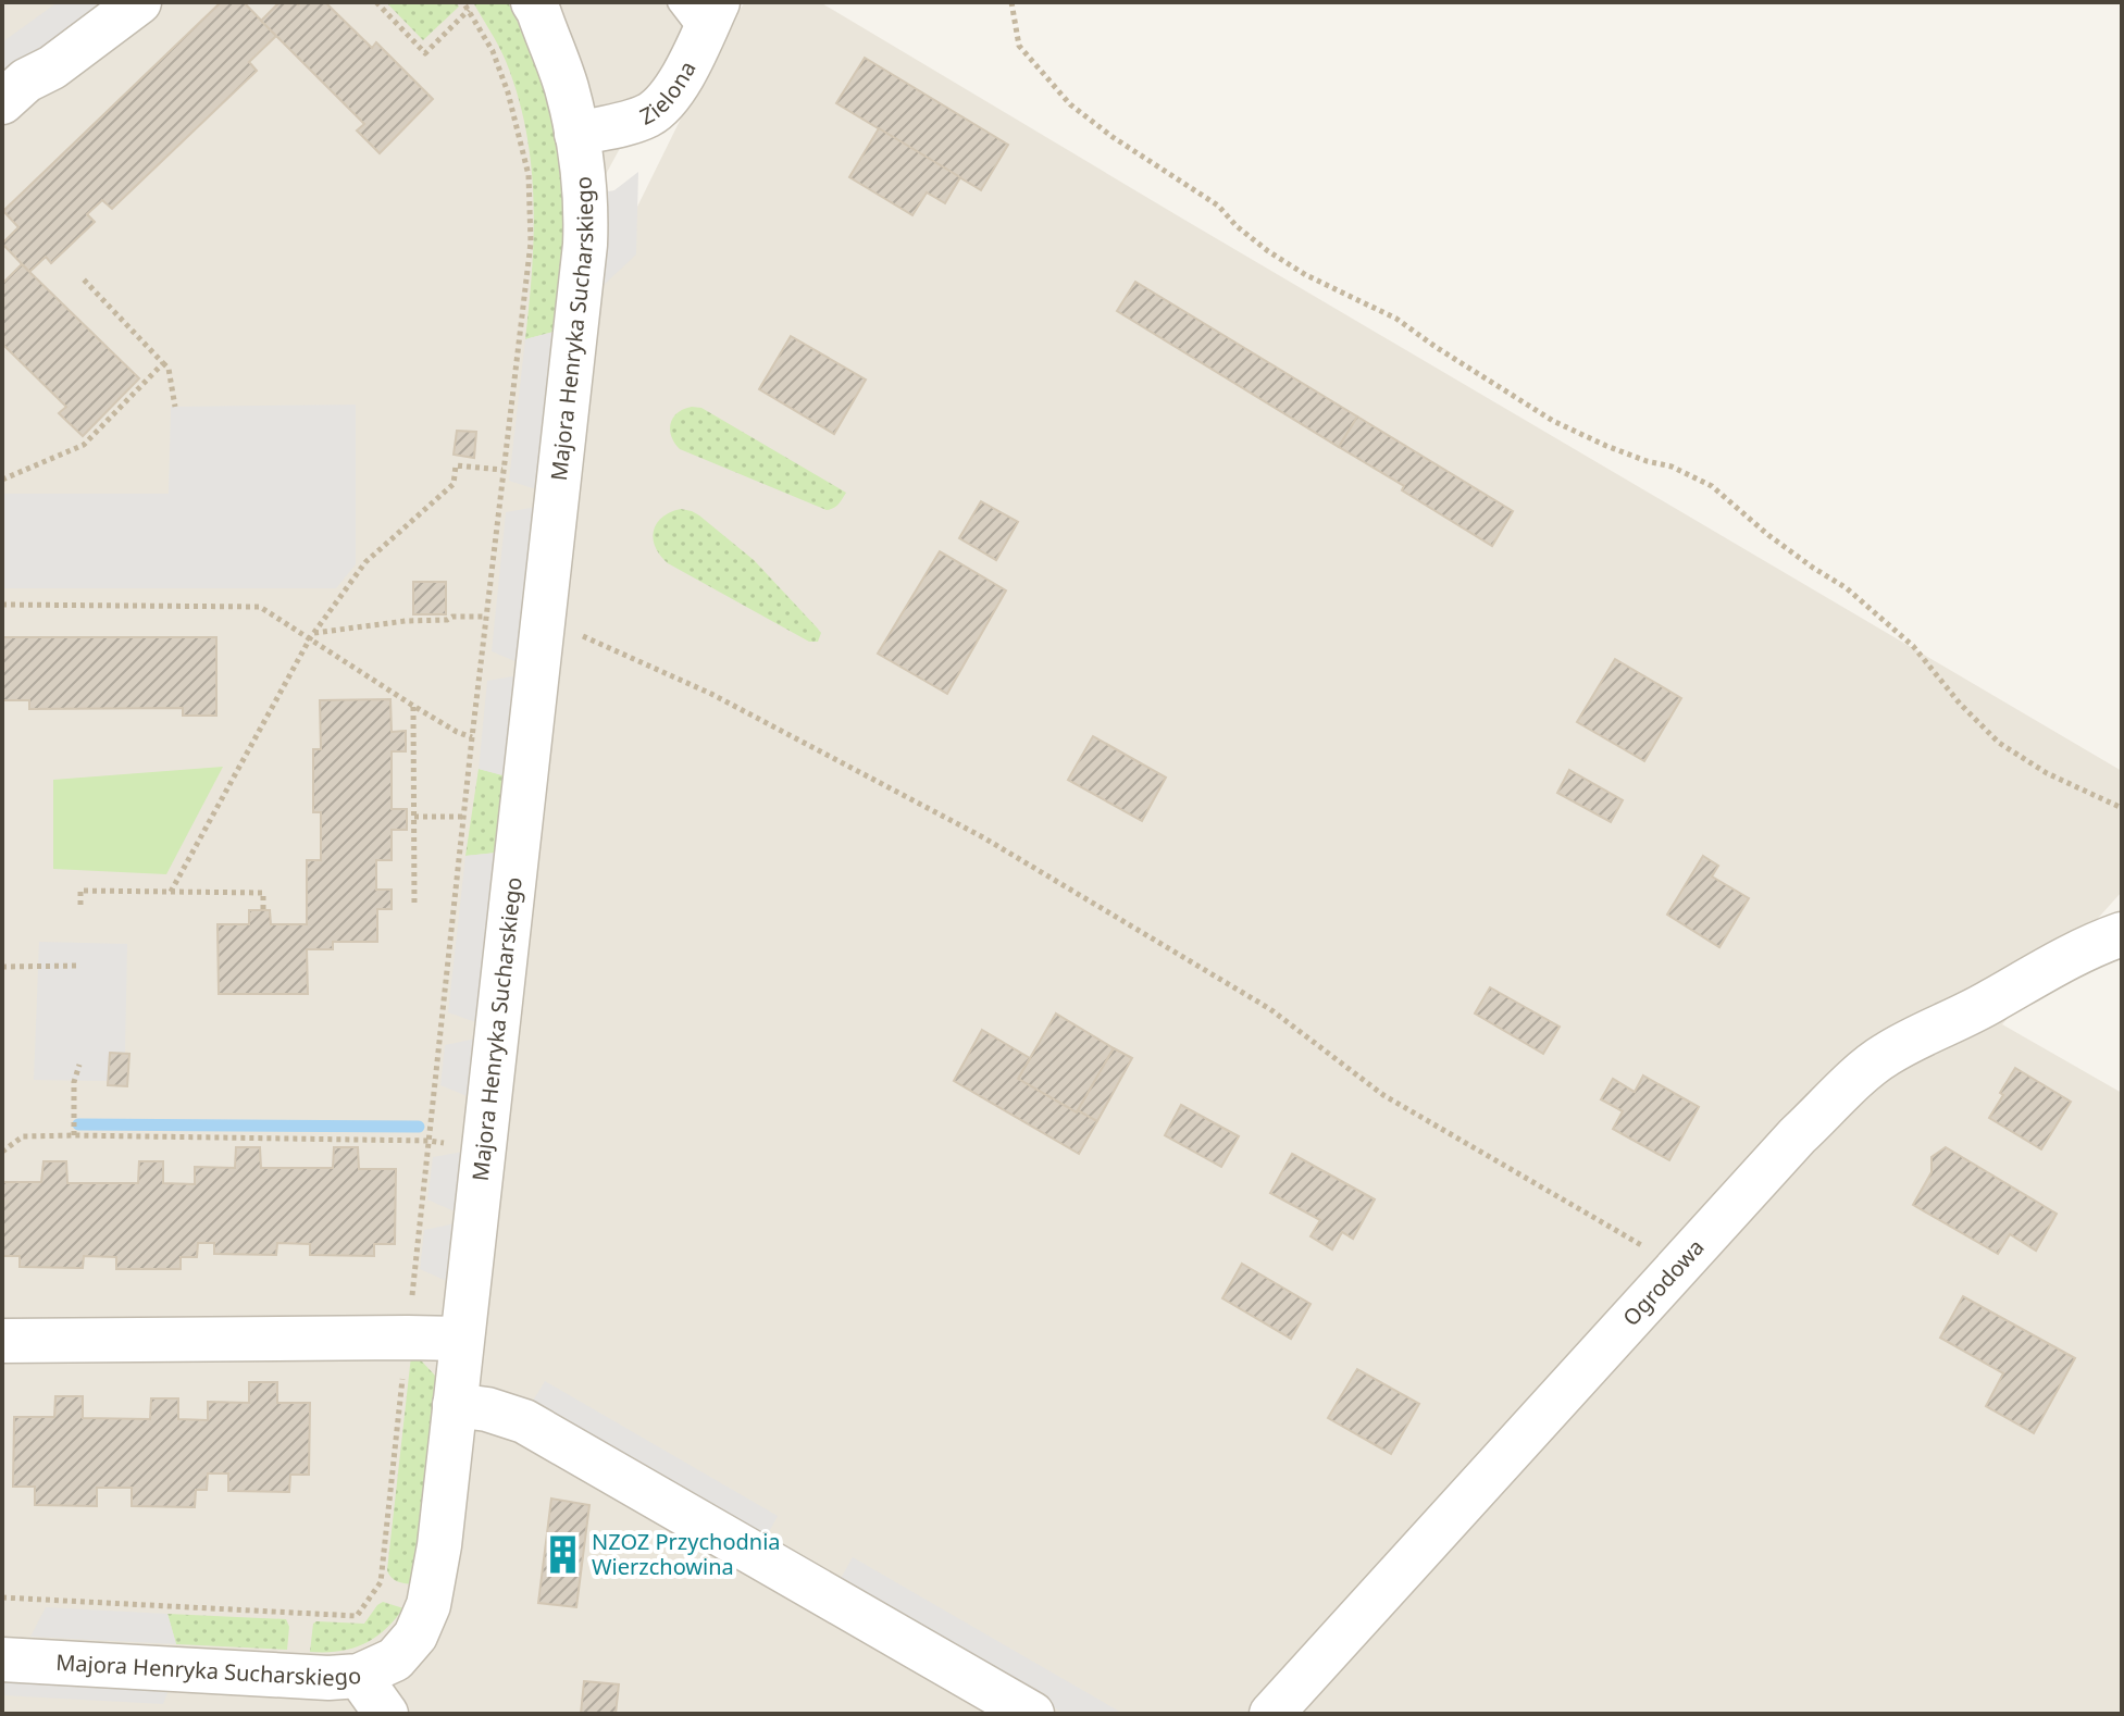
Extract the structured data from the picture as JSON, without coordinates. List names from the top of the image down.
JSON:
{
  "streets": {
    "street": ["Zielona", "Majora Henryka Sucharskiego", "Ogrodowa"]
  },
  "crossings": [
    ["Zielona", "Majora Henryka Sucharskiego"]
  ],
  "places": {
    "building": ["NZOZ Przychodnia Wierzchowina"]
  }
}
